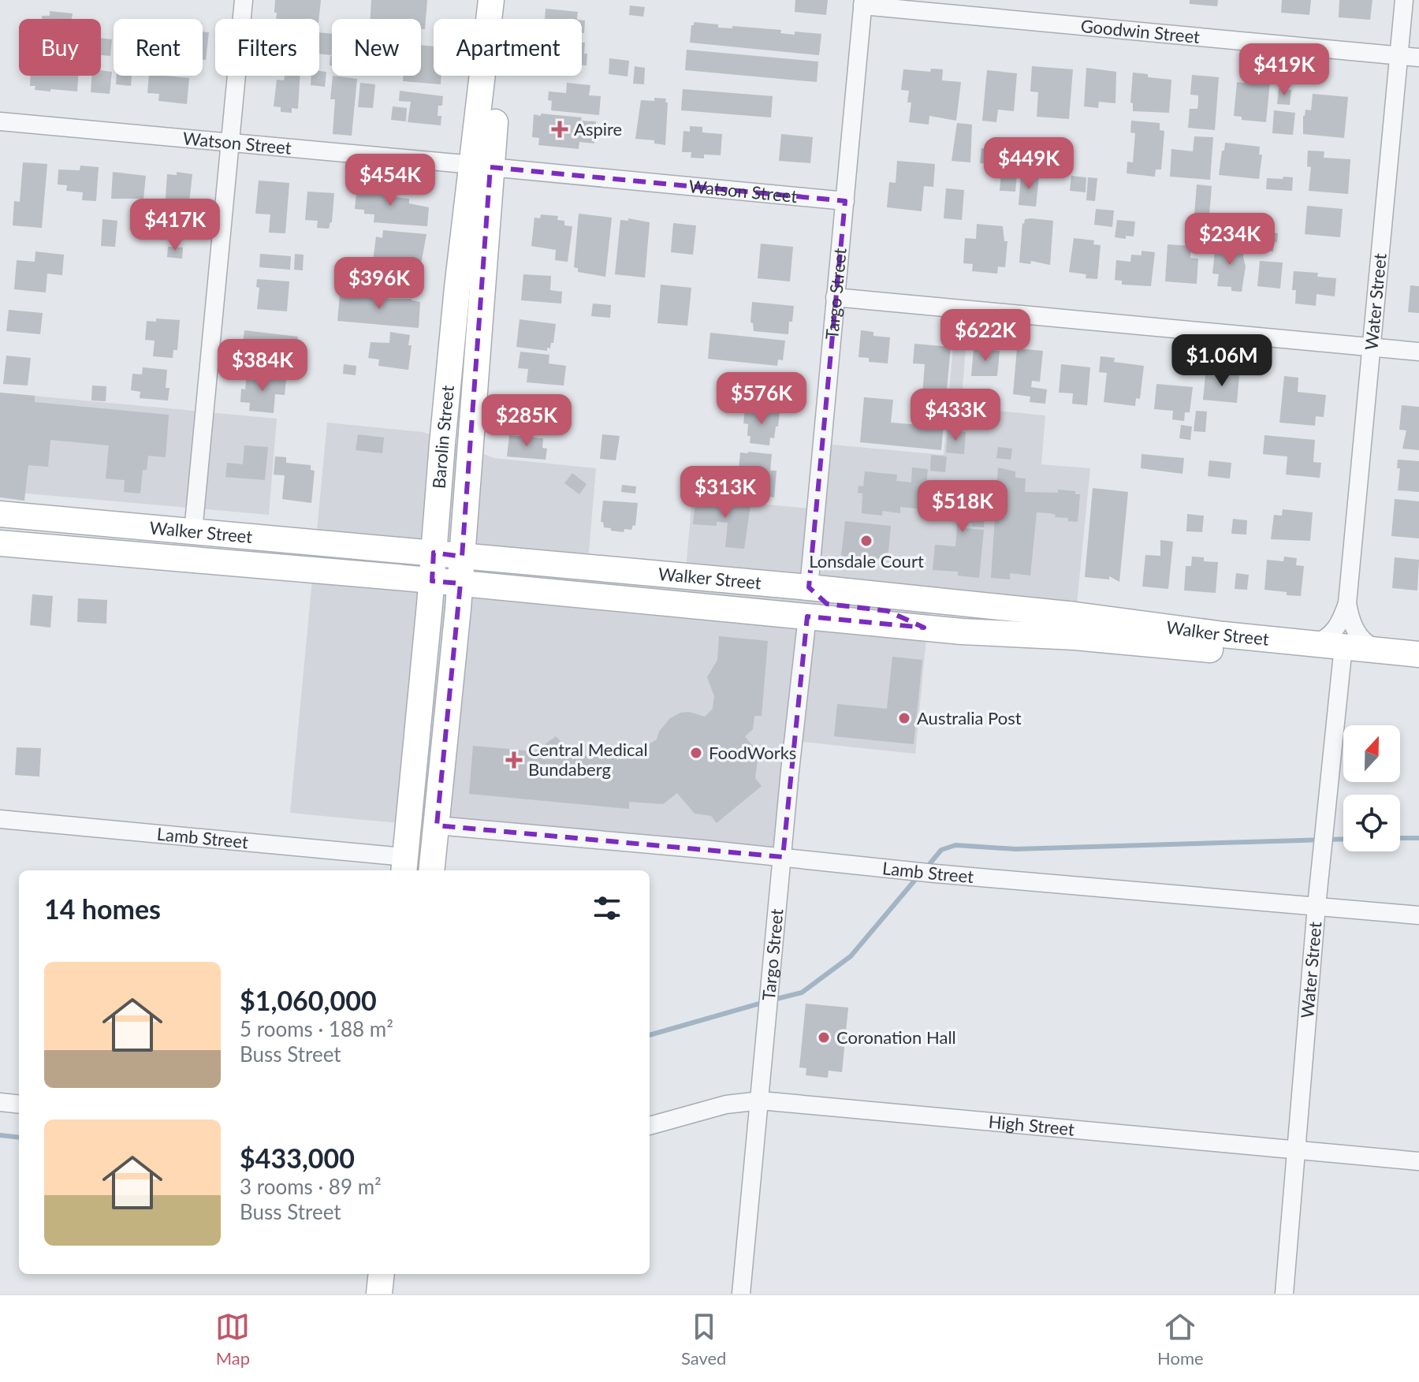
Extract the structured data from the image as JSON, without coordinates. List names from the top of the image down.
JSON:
{
  "streets": {
    "main road": ["Barolin Street", "Walker Street"],
    "street": [
      "Goodwin Street",
      "Watson Street",
      "Targo Street",
      "Water Street",
      "Lamb Street",
      "High Street"
    ]
  },
  "crossings": [
    ["Goodwin Street", "Targo Street"],
    ["Goodwin Street", "Water Street"],
    ["Watson Street", "Targo Street"],
    ["Watson Street", "Barolin Street"],
    ["Targo Street", "Walker Street"],
    ["Targo Street", "Lamb Street"],
    ["Targo Street", "High Street"],
    ["Water Street", "Walker Street"],
    ["Water Street", "Lamb Street"],
    ["Water Street", "High Street"],
    ["Barolin Street", "Walker Street"],
    ["Barolin Street", "Lamb Street"]
  ],
  "places": {
    "health": ["Aspire", "Central Medical Bundaberg"],
    "other": [
      "Lonsdale Court",
      "Australia Post",
      "FoodWorks",
      "Coronation Hall"
    ]
  },
  "north": "top",
  "page": {
    "chip": [
      "Buy",
      "Rent",
      "Filters",
      "New",
      "Apartment"
    ],
    "price": [
      "$419K",
      "$449K",
      "$454K",
      "$417K",
      "$234K",
      "$396K",
      "$622K",
      "$1.06M",
      "$384K",
      "$576K",
      "$433K",
      "$285K",
      "$313K",
      "$518K"
    ],
    "heading": "14 homes",
    "list": [
      {
        "name": "$1,060,000",
        "note": "5 rooms · 188 m² · Buss Street"
      },
      {
        "name": "$433,000",
        "note": "3 rooms · 89 m² · Buss Street"
      }
    ],
    "tabs": ["Map", "Saved", "Home"]
  }
}
